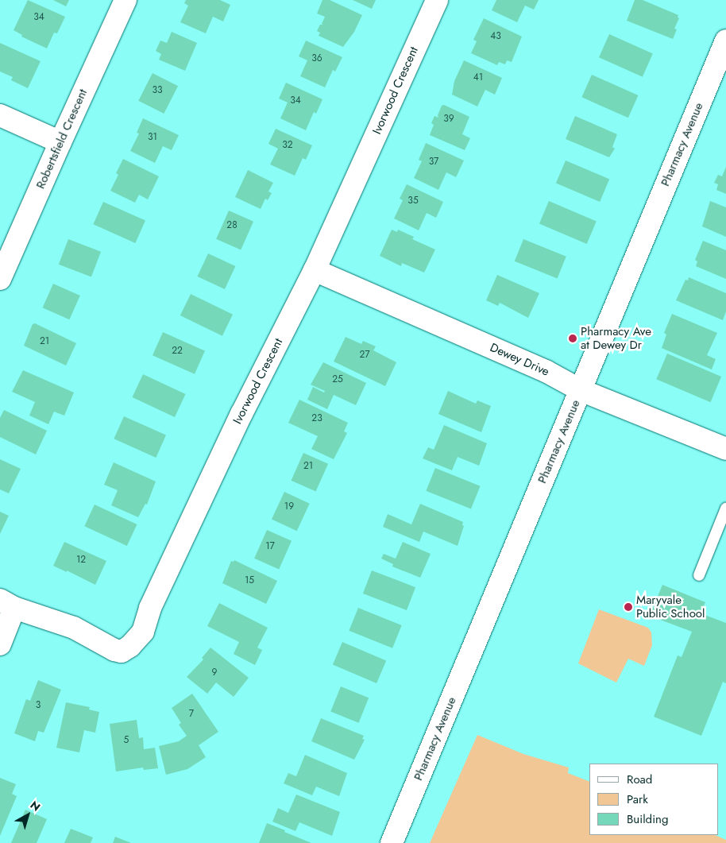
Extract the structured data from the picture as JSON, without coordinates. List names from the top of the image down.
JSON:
{
  "streets": {
    "street": [
      "Ivorwood Crescent",
      "Robertsfield Crescent",
      "Pharmacy Avenue",
      "Dewey Drive"
    ]
  },
  "crossings": [
    ["Ivorwood Crescent", "Dewey Drive"],
    ["Pharmacy Avenue", "Dewey Drive"]
  ],
  "places": ["Pharmacy Ave at Dewey Dr", "Maryvale Public School"],
  "house_numbers": [
    "34",
    "43",
    "36",
    "41",
    "33",
    "34",
    "39",
    "31",
    "32",
    "37",
    "35",
    "28",
    "21",
    "22",
    "27",
    "25",
    "23",
    "21",
    "19",
    "17",
    "12",
    "15",
    "9",
    "3",
    "7",
    "5"
  ],
  "legend": ["Road", "Park", "Building"],
  "north": "top right"
}
